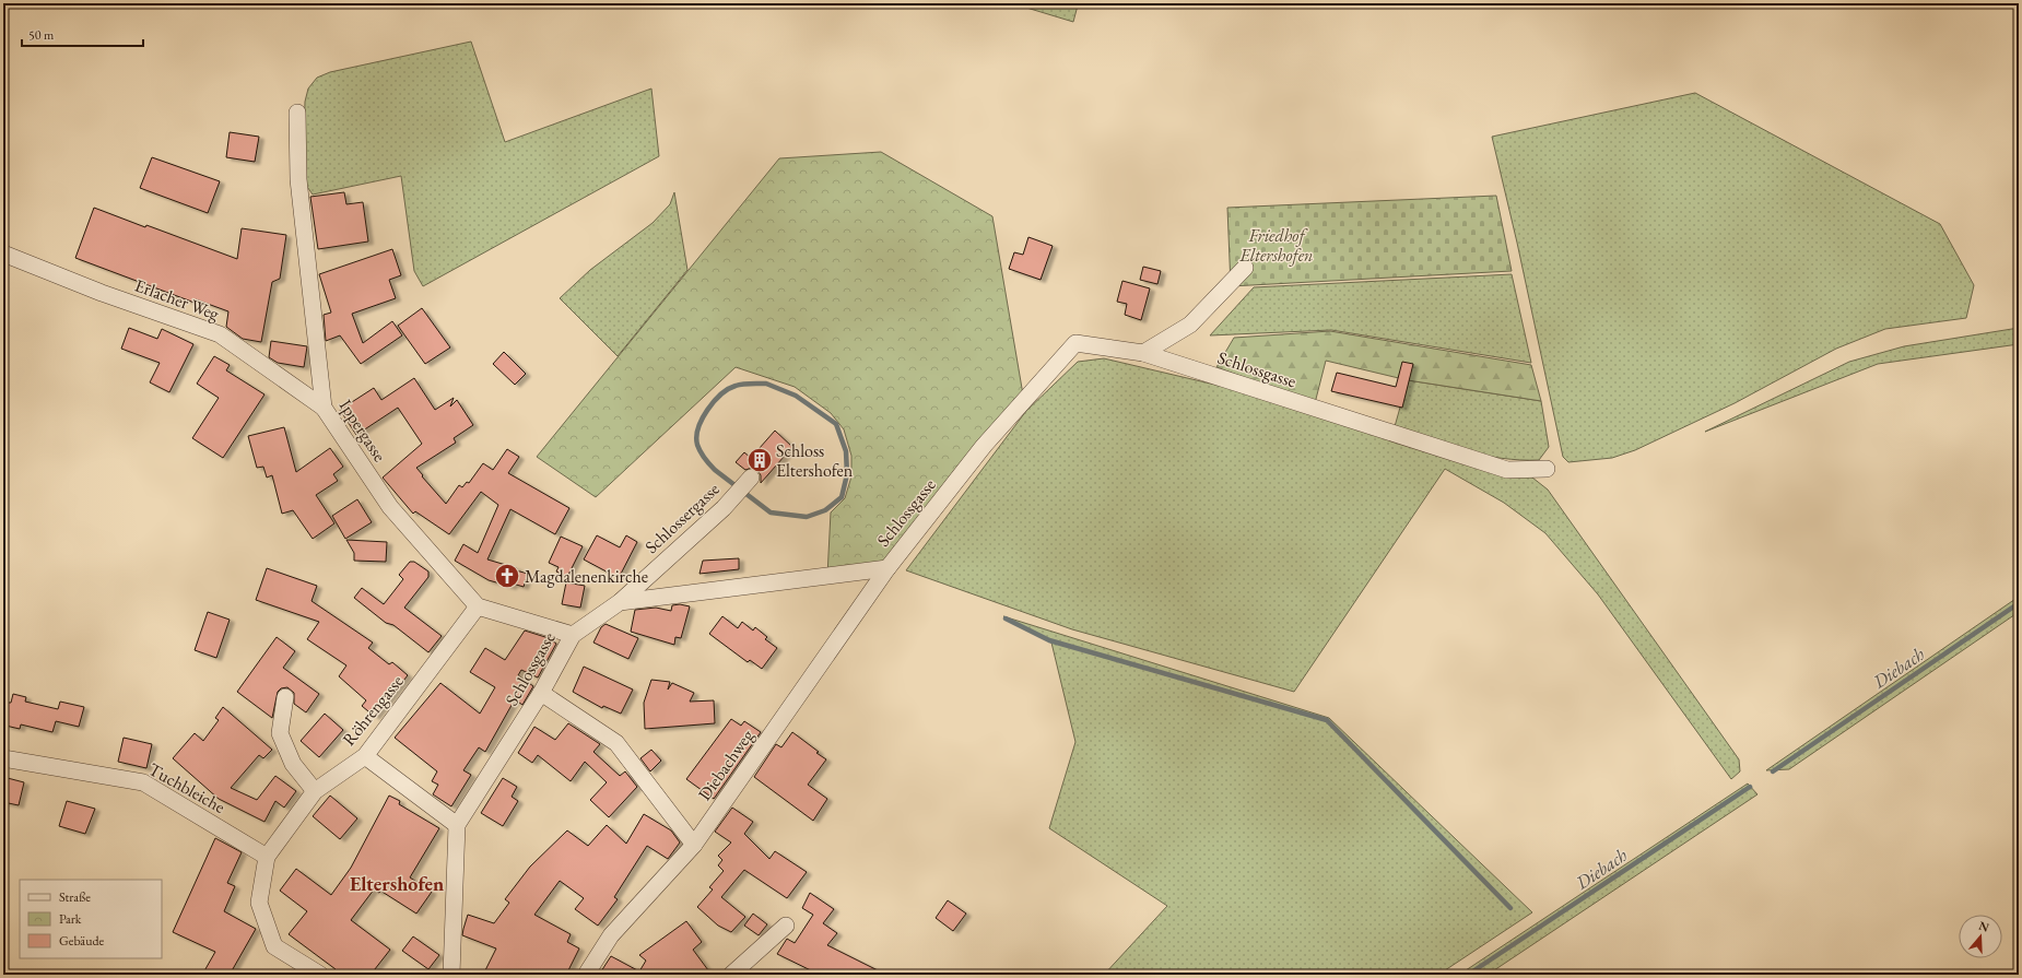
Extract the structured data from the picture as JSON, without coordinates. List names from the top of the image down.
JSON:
{
  "streets": {
    "street": [
      "Erlacher Weg",
      "Schlossgasse",
      "Ippergasse",
      "Schlossergasse",
      "Röhrengasse",
      "Diebachweg",
      "Tuchbleiche"
    ]
  },
  "crossings": [
    ["Erlacher Weg", "Ippergasse"],
    ["Schlossgasse", "Schlossergasse"],
    ["Schlossgasse", "Diebachweg"],
    ["Ippergasse", "Röhrengasse"],
    ["Röhrengasse", "Tuchbleiche"]
  ],
  "districts": ["Eltershofen"],
  "water": ["Diebach"],
  "parks": ["Friedhof Eltershofen"],
  "places": {
    "building": ["Schloss Eltershofen"],
    "church": ["Magdalenenkirche"]
  },
  "legend": ["Straße", "Park", "Gebäude"],
  "scale_bar": "50 m",
  "north": "top"
}
